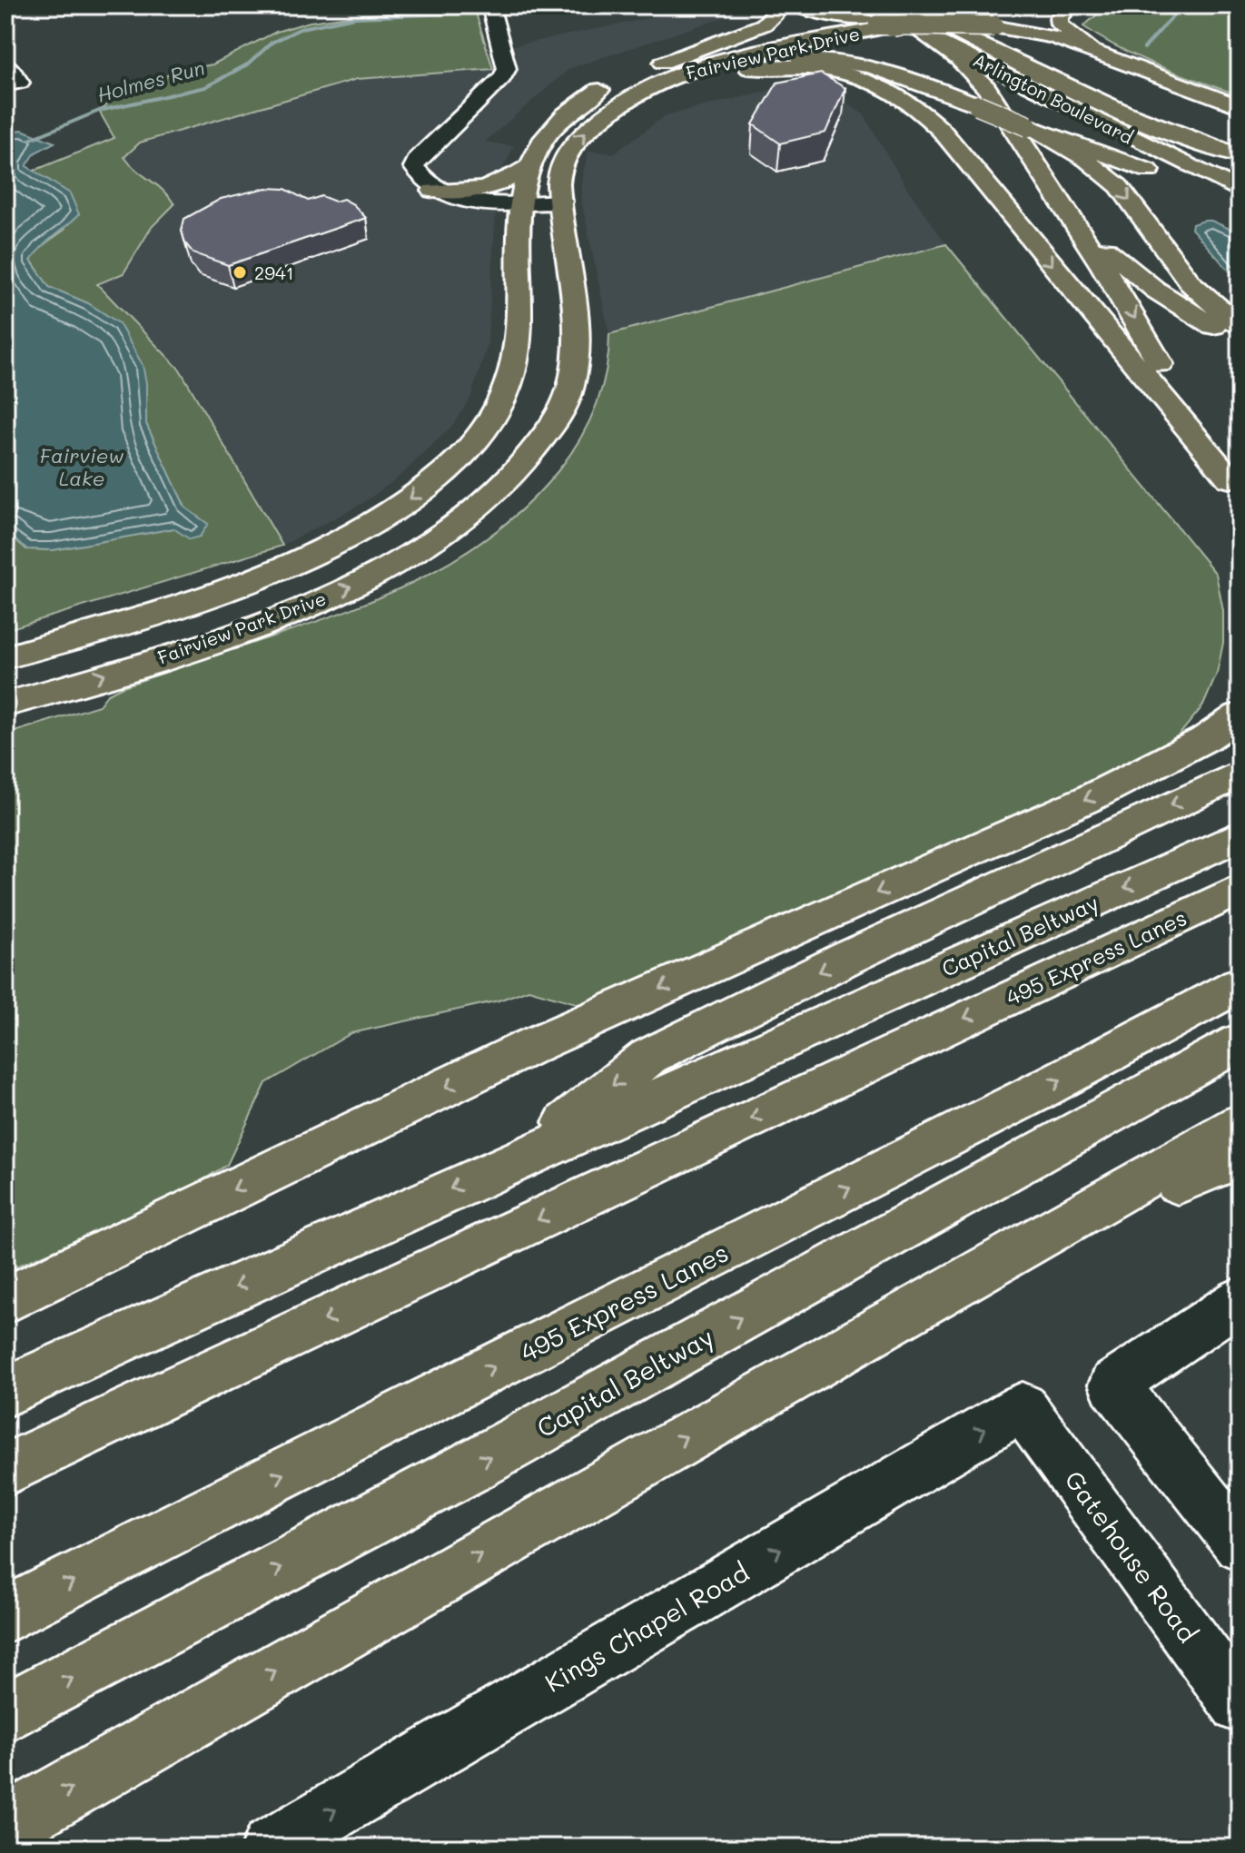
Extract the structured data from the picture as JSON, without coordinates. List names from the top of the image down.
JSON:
{
  "streets": {
    "main road": [
      "Fairview Park Drive",
      "Arlington Boulevard",
      "Capital Beltway",
      "495 Express Lanes"
    ],
    "street": ["Gatehouse Road", "Kings Chapel Road"]
  },
  "crossings": [
    ["Fairview Park Drive", "Arlington Boulevard"],
    ["Gatehouse Road", "Kings Chapel Road"]
  ],
  "one_way": ["Kings Chapel Road"],
  "water": ["Holmes Run", "Fairview Lake"],
  "places": ["2941"]
}
